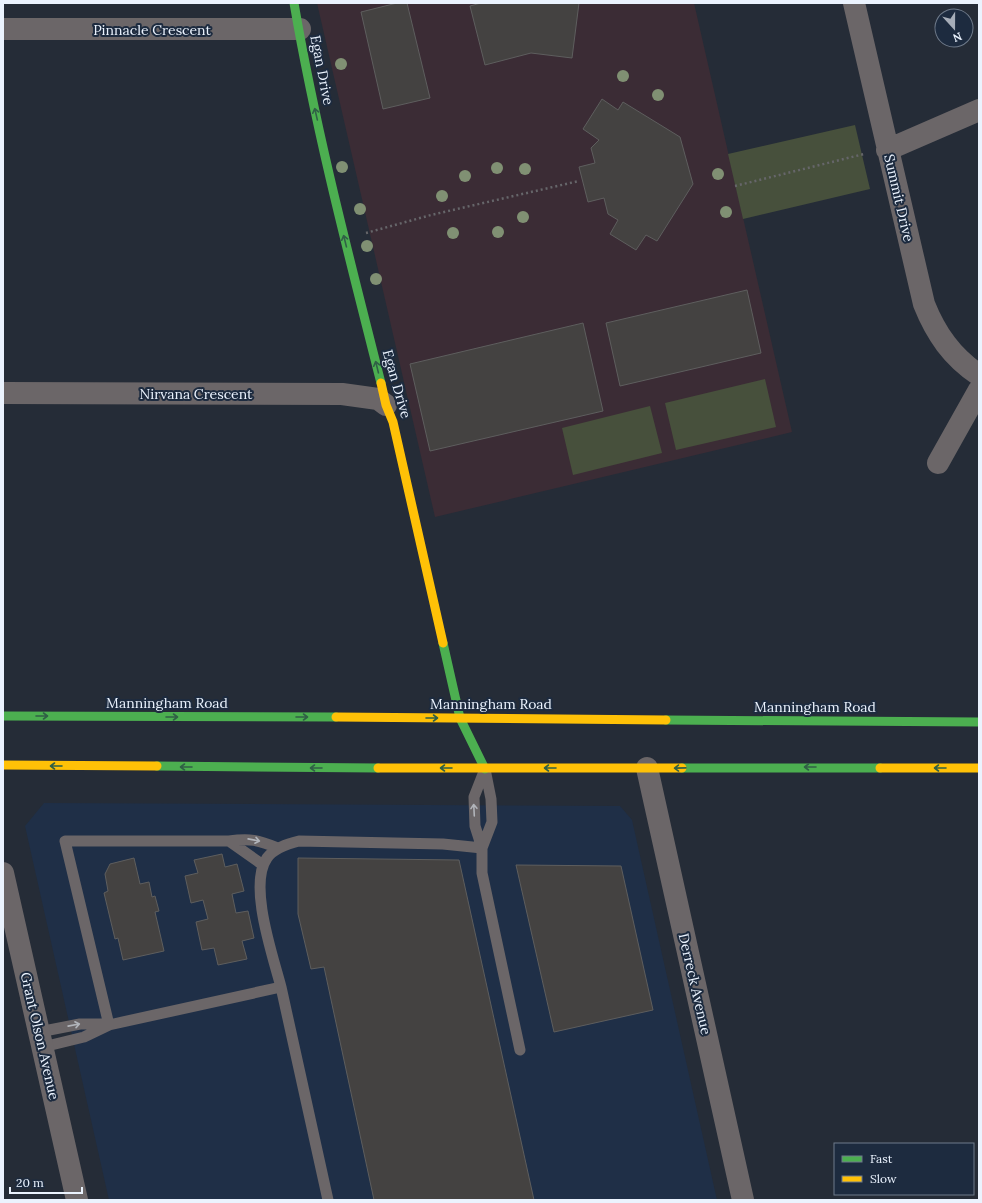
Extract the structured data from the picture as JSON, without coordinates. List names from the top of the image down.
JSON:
{
  "streets": {
    "main road": ["Egan Drive", "Manningham Road"],
    "street": [
      "Pinnacle Crescent",
      "Summit Drive",
      "Nirvana Crescent",
      "Derreck Avenue",
      "Grant Olson Avenue"
    ]
  },
  "crossings": [
    ["Pinnacle Crescent", "Egan Drive"],
    ["Egan Drive", "Nirvana Crescent"],
    ["Egan Drive", "Manningham Road"]
  ],
  "one_way": ["Egan Drive"],
  "legend": ["Fast", "Slow"],
  "scale_bar": "20 m",
  "north": "bottom"
}
